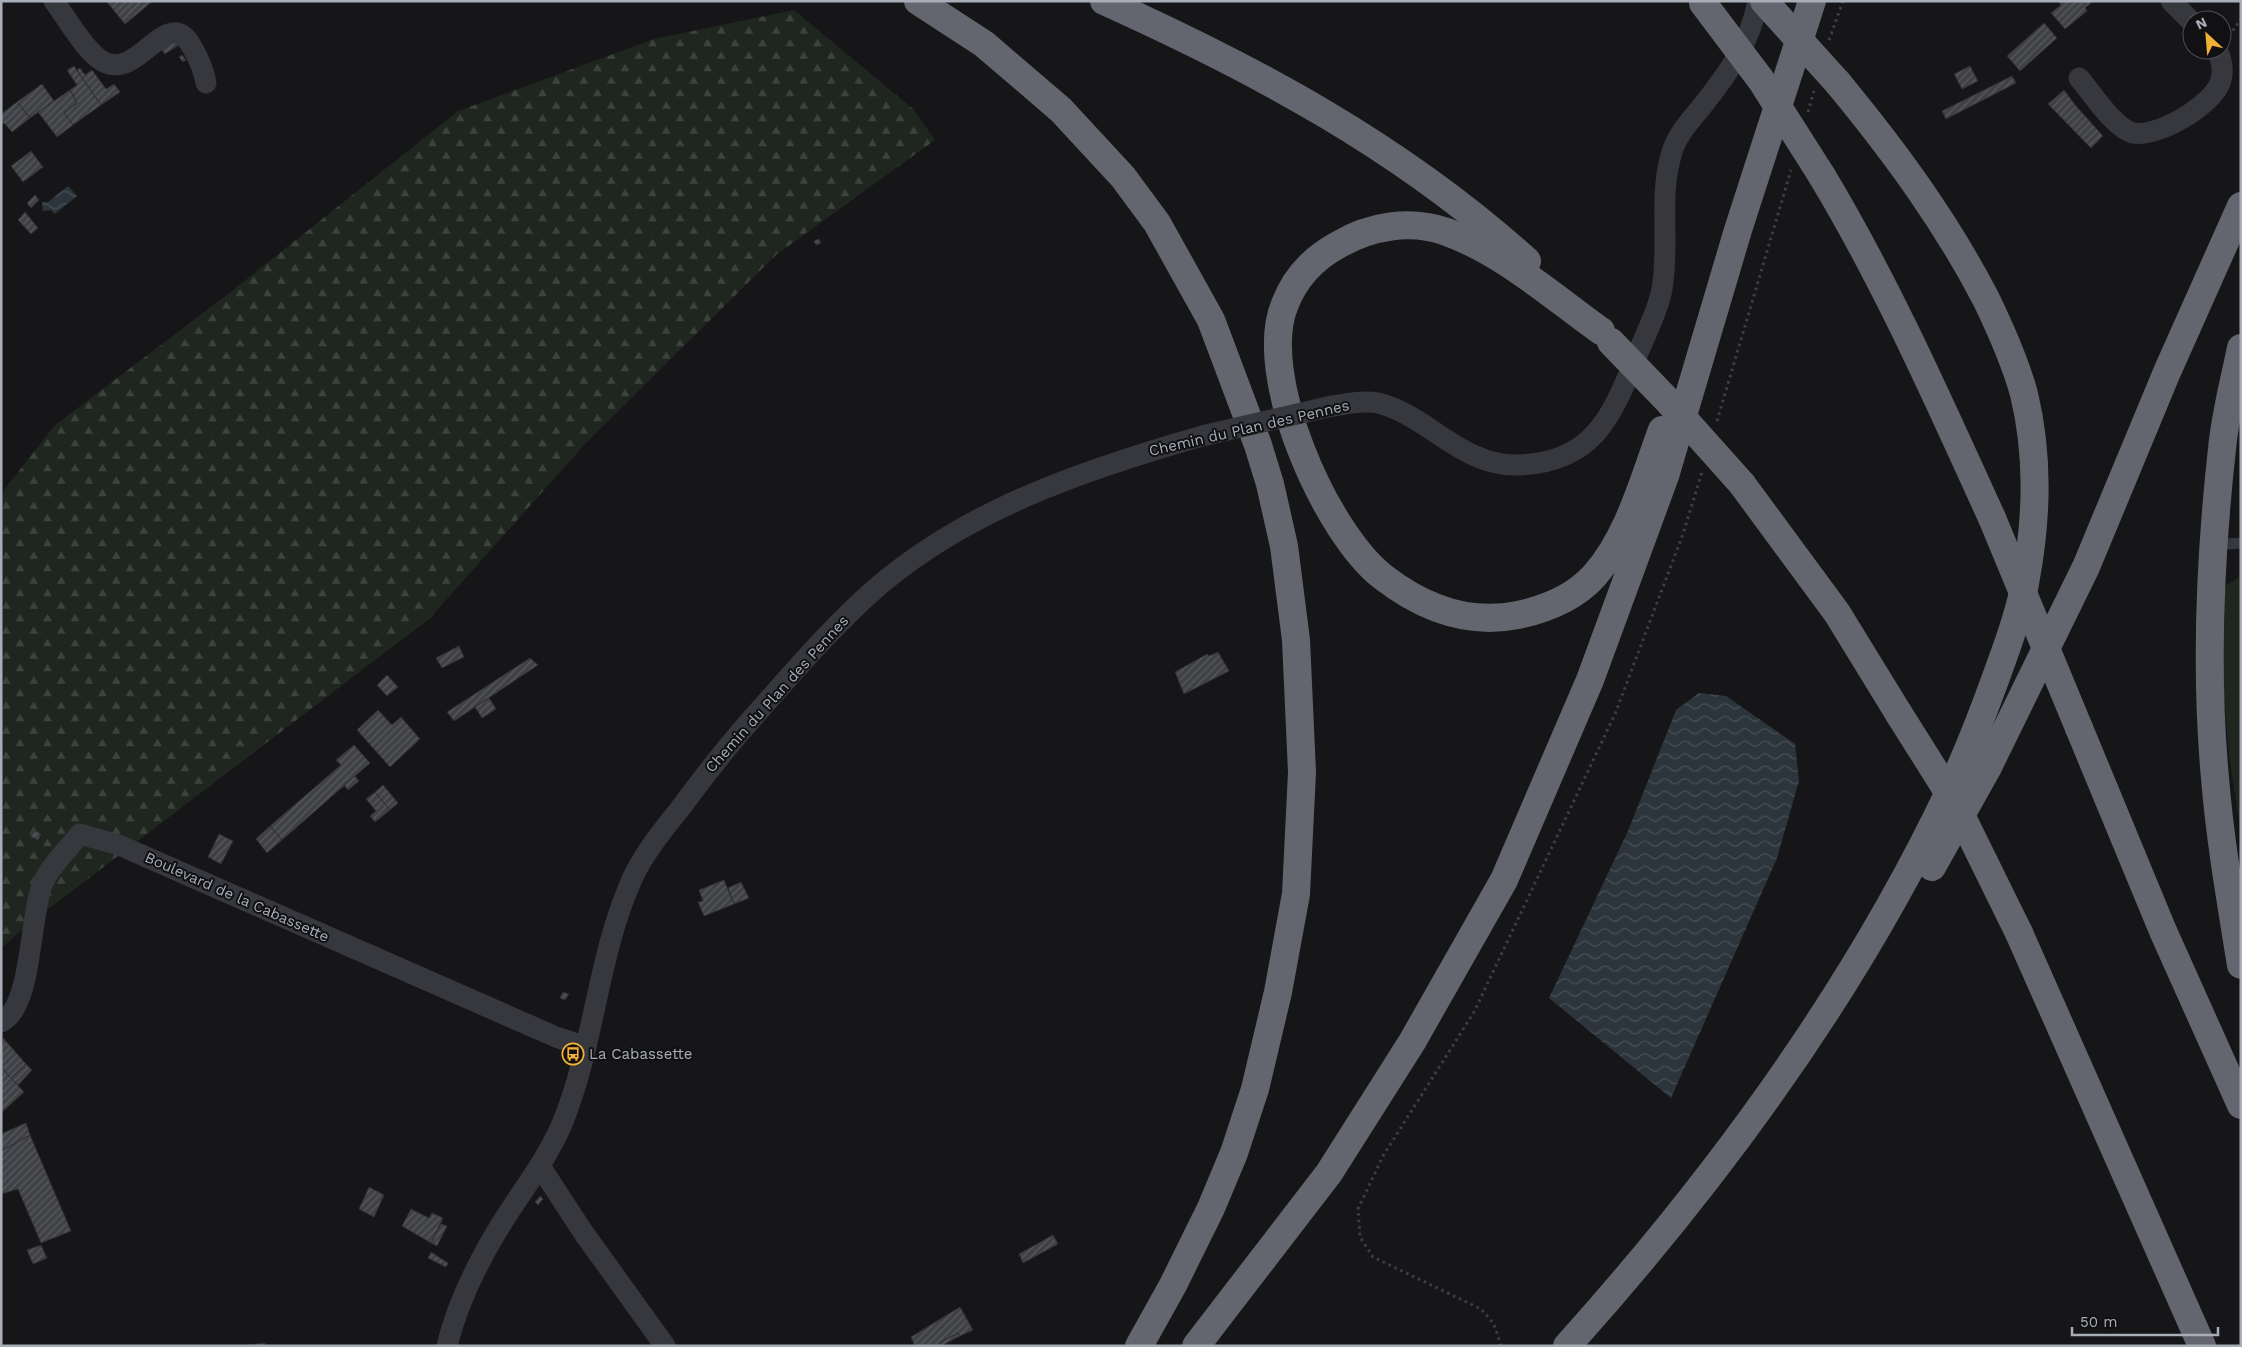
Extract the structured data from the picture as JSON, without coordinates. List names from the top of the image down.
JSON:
{
  "streets": {
    "street": ["Chemin du Plan des Pennes", "Boulevard de la Cabassette"]
  },
  "crossings": [
    ["Chemin du Plan des Pennes", "Boulevard de la Cabassette"]
  ],
  "places": {
    "bus stop": ["La Cabassette"]
  },
  "scale_bar": "50 m",
  "north": "top left"
}
